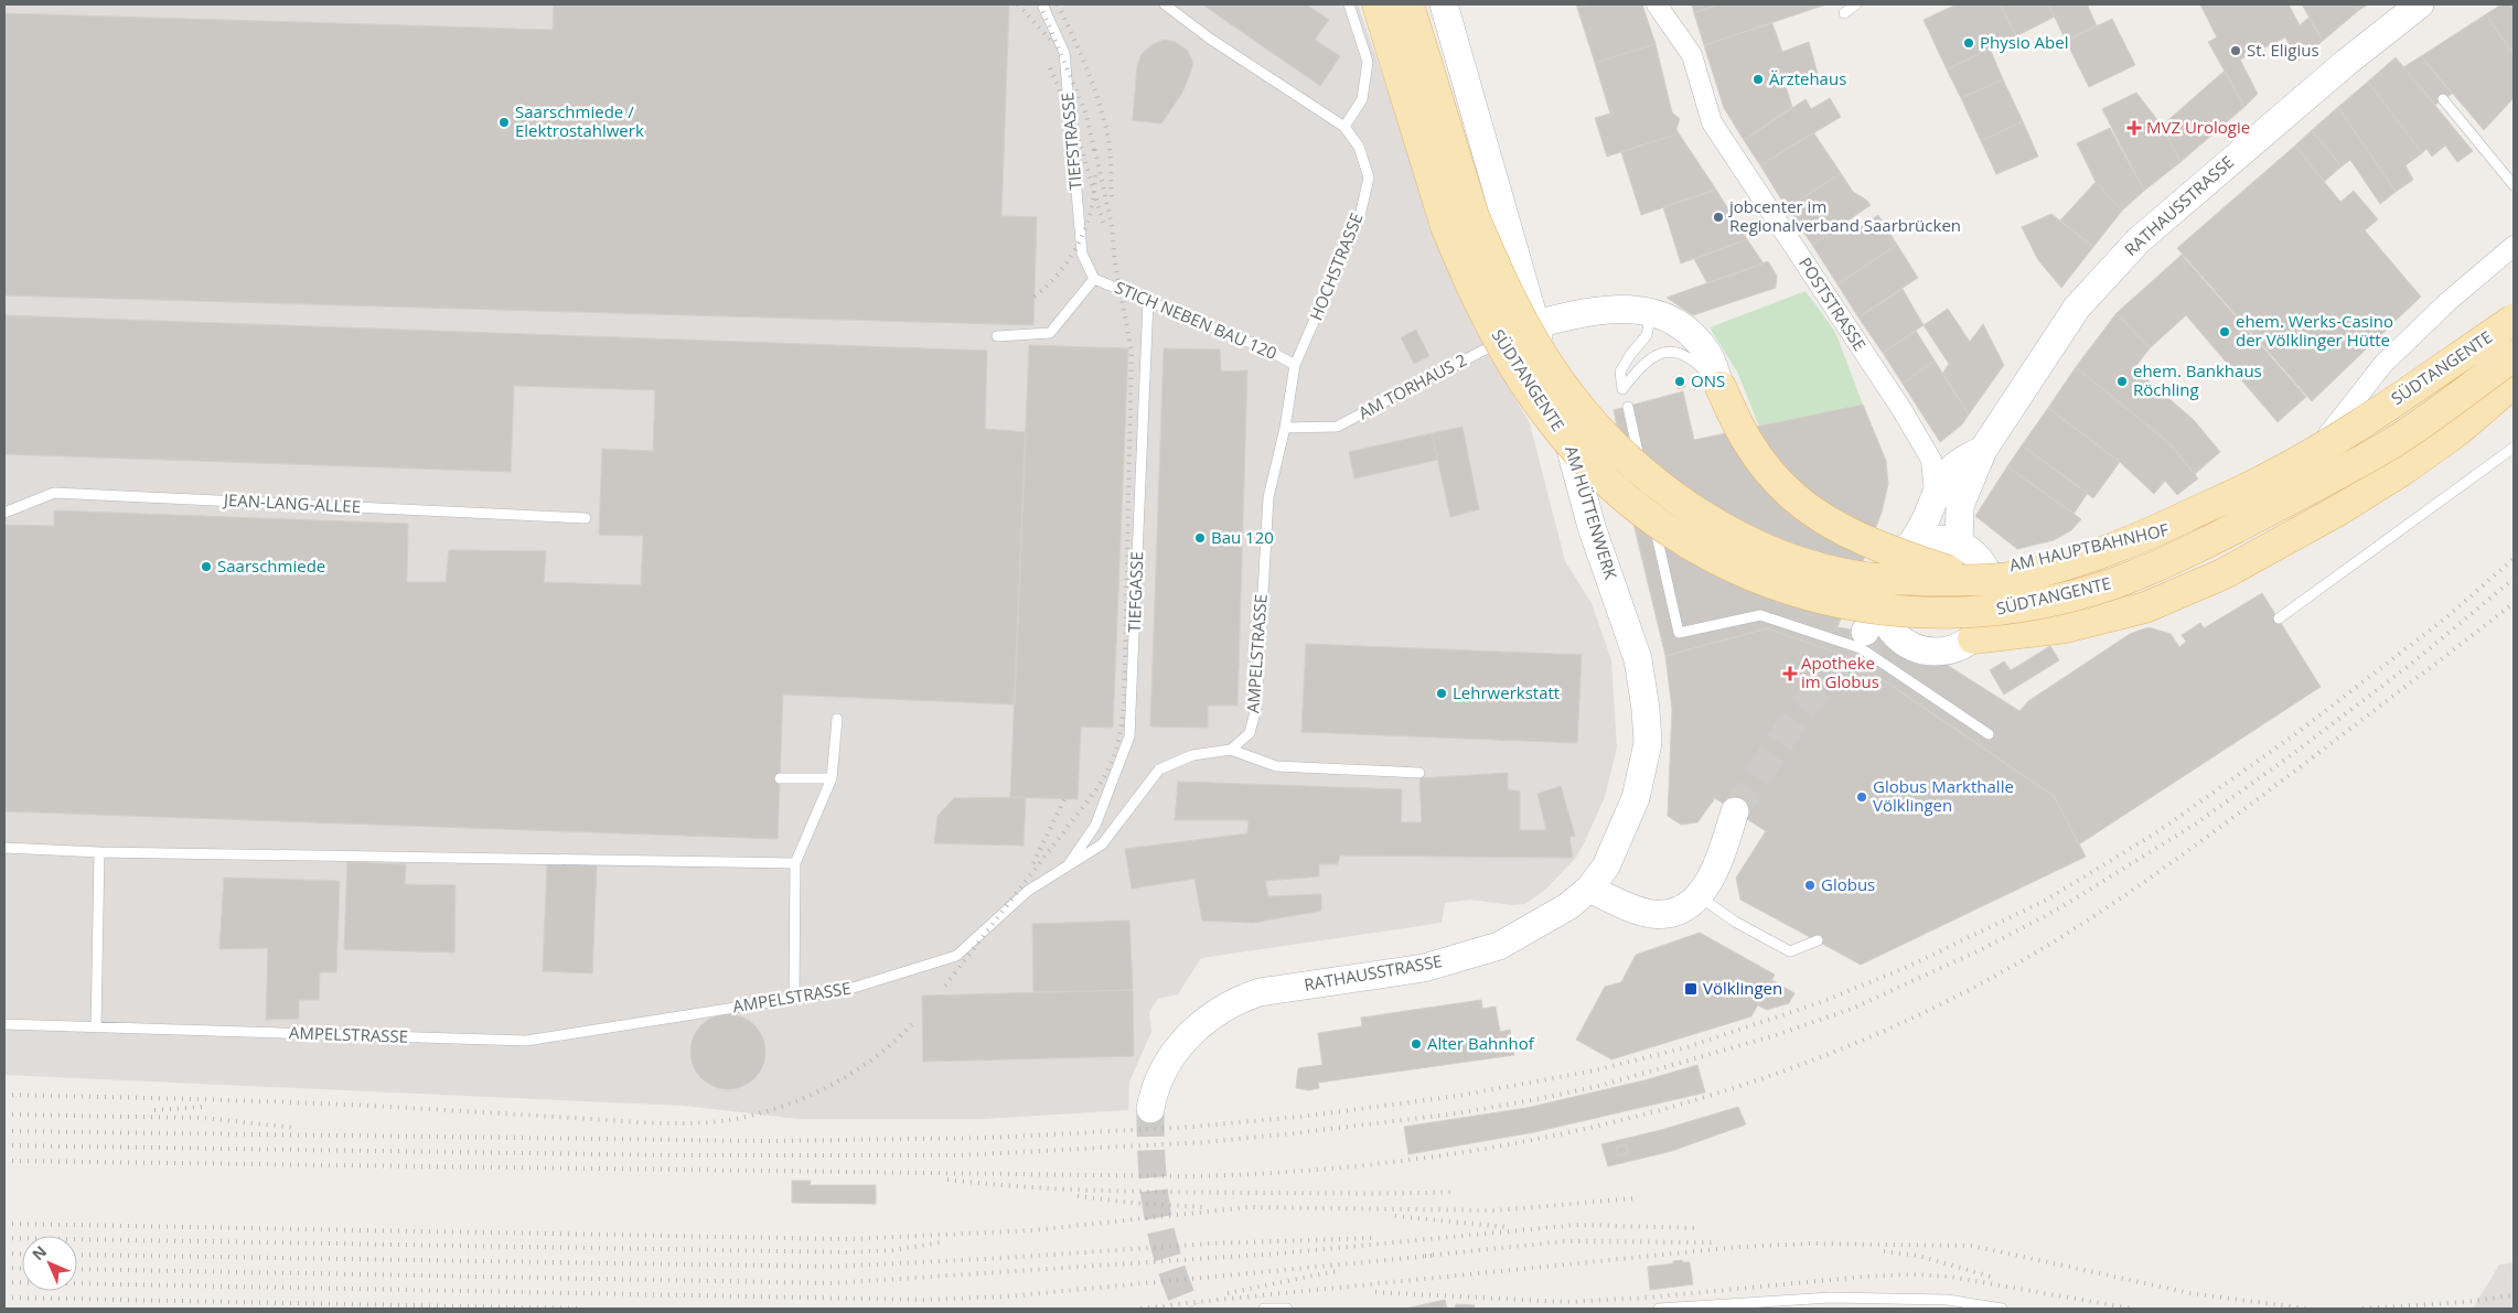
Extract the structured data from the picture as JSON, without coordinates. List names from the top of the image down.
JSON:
{
  "streets": {
    "main road": ["RATHAUSSTRASSE", "SÜDTANGENTE", "AM HÜTTENWERK"],
    "street": ["POSTSTRASSE", "AM HAUPTBAHNHOF"],
    "lane": [
      "TIEFSTRASSE",
      "HOCHSTRASSE",
      "STICH NEBEN BAU 120",
      "AM TORHAUS 2",
      "JEAN-LANG-ALLEE",
      "TIEFGASSE",
      "AMPELSTRASSE"
    ]
  },
  "crossings": [
    ["TIEFSTRASSE", "STICH NEBEN BAU 120"],
    ["RATHAUSSTRASSE", "POSTSTRASSE"],
    ["RATHAUSSTRASSE", "SÜDTANGENTE"],
    ["RATHAUSSTRASSE", "AM HÜTTENWERK"],
    ["RATHAUSSTRASSE", "AM HAUPTBAHNHOF"],
    ["HOCHSTRASSE", "STICH NEBEN BAU 120"],
    ["HOCHSTRASSE", "AM TORHAUS 2"],
    ["HOCHSTRASSE", "AMPELSTRASSE"],
    ["STICH NEBEN BAU 120", "TIEFGASSE"],
    ["SÜDTANGENTE", "AM HAUPTBAHNHOF"],
    ["AM TORHAUS 2", "AM HÜTTENWERK"],
    ["AM TORHAUS 2", "AMPELSTRASSE"],
    ["TIEFGASSE", "AMPELSTRASSE"]
  ],
  "places": {
    "other": [
      "Physio Abel",
      "St. Eligius",
      "Ärztehaus",
      "Saarschmiede / Elektrostahlwerk",
      "jobcenter im Regionalverband Saarbrücken",
      "ehem. Werks-Casino der Völklinger Hütte",
      "ONS",
      "ehem. Bankhaus Röchling",
      "Bau 120",
      "Saarschmiede",
      "Lehrwerkstatt",
      "Globus Markthalle Völklingen",
      "Globus",
      "Alter Bahnhof"
    ],
    "health": ["MVZ Urologie", "Apotheke im Globus"],
    "transit": ["Völklingen"]
  },
  "north": "top left"
}
